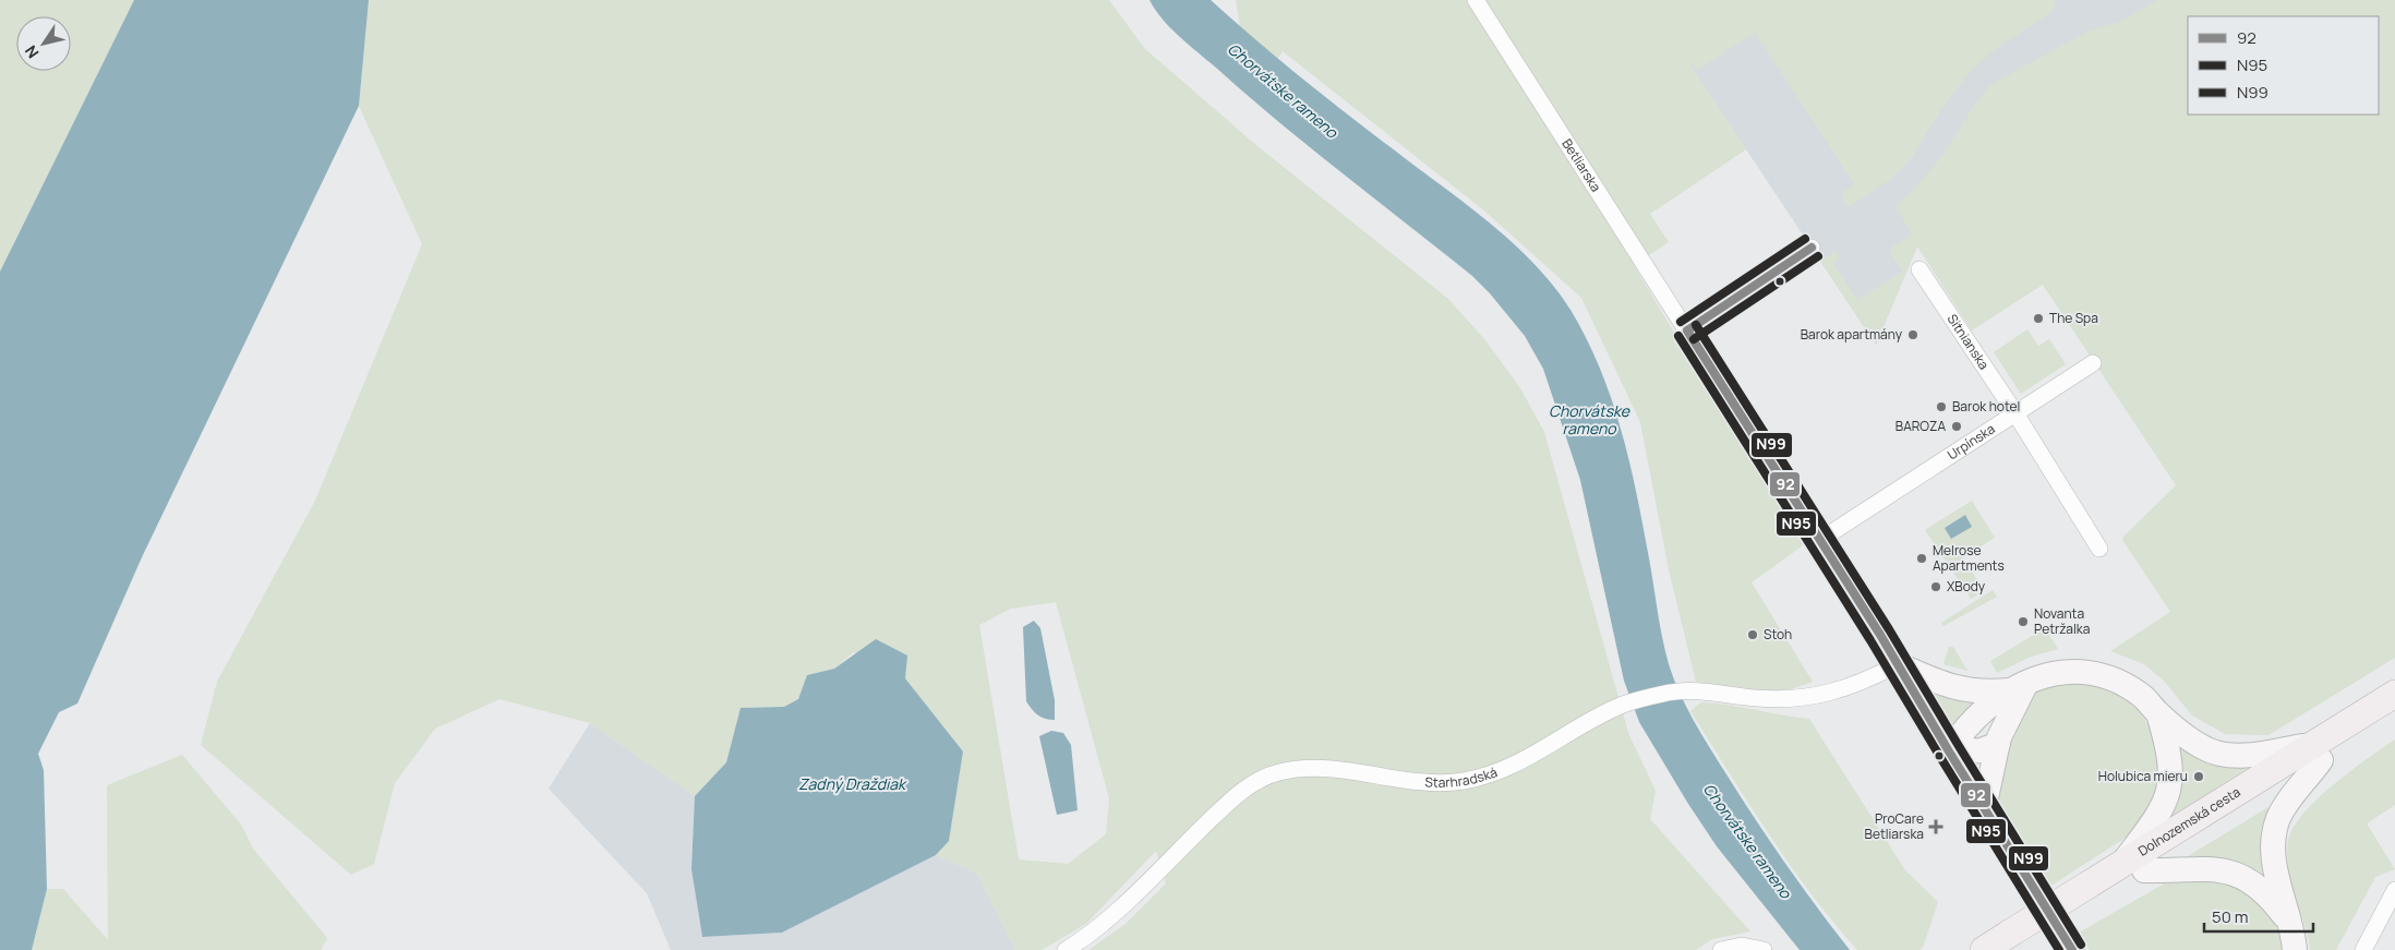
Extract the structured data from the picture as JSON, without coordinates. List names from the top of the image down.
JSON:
{
  "streets": {
    "main road": ["Dolnozemská cesta"],
    "street": [
      "Betliarska",
      "Sitnianska",
      "Urpínska",
      "Starhradská"
    ]
  },
  "crossings": [
    ["Betliarska", "Urpínska"],
    ["Betliarska", "Starhradská"],
    ["Sitnianska", "Urpínska"]
  ],
  "water": ["Chorvátske rameno", "Zadný Draždiak"],
  "places": {
    "other": [
      "The Spa",
      "Barok apartmány",
      "Barok hotel",
      "BAROZA",
      "Melrose Apartments",
      "XBody",
      "Novanta Petržalka",
      "Stoh",
      "Holubica mieru"
    ],
    "health": ["ProCare Betliarska"]
  },
  "lines": ["transit line N99", "transit line 92", "transit line N95"],
  "legend": ["92", "N95", "N99"],
  "scale_bar": "50 m",
  "north": "bottom left"
}
